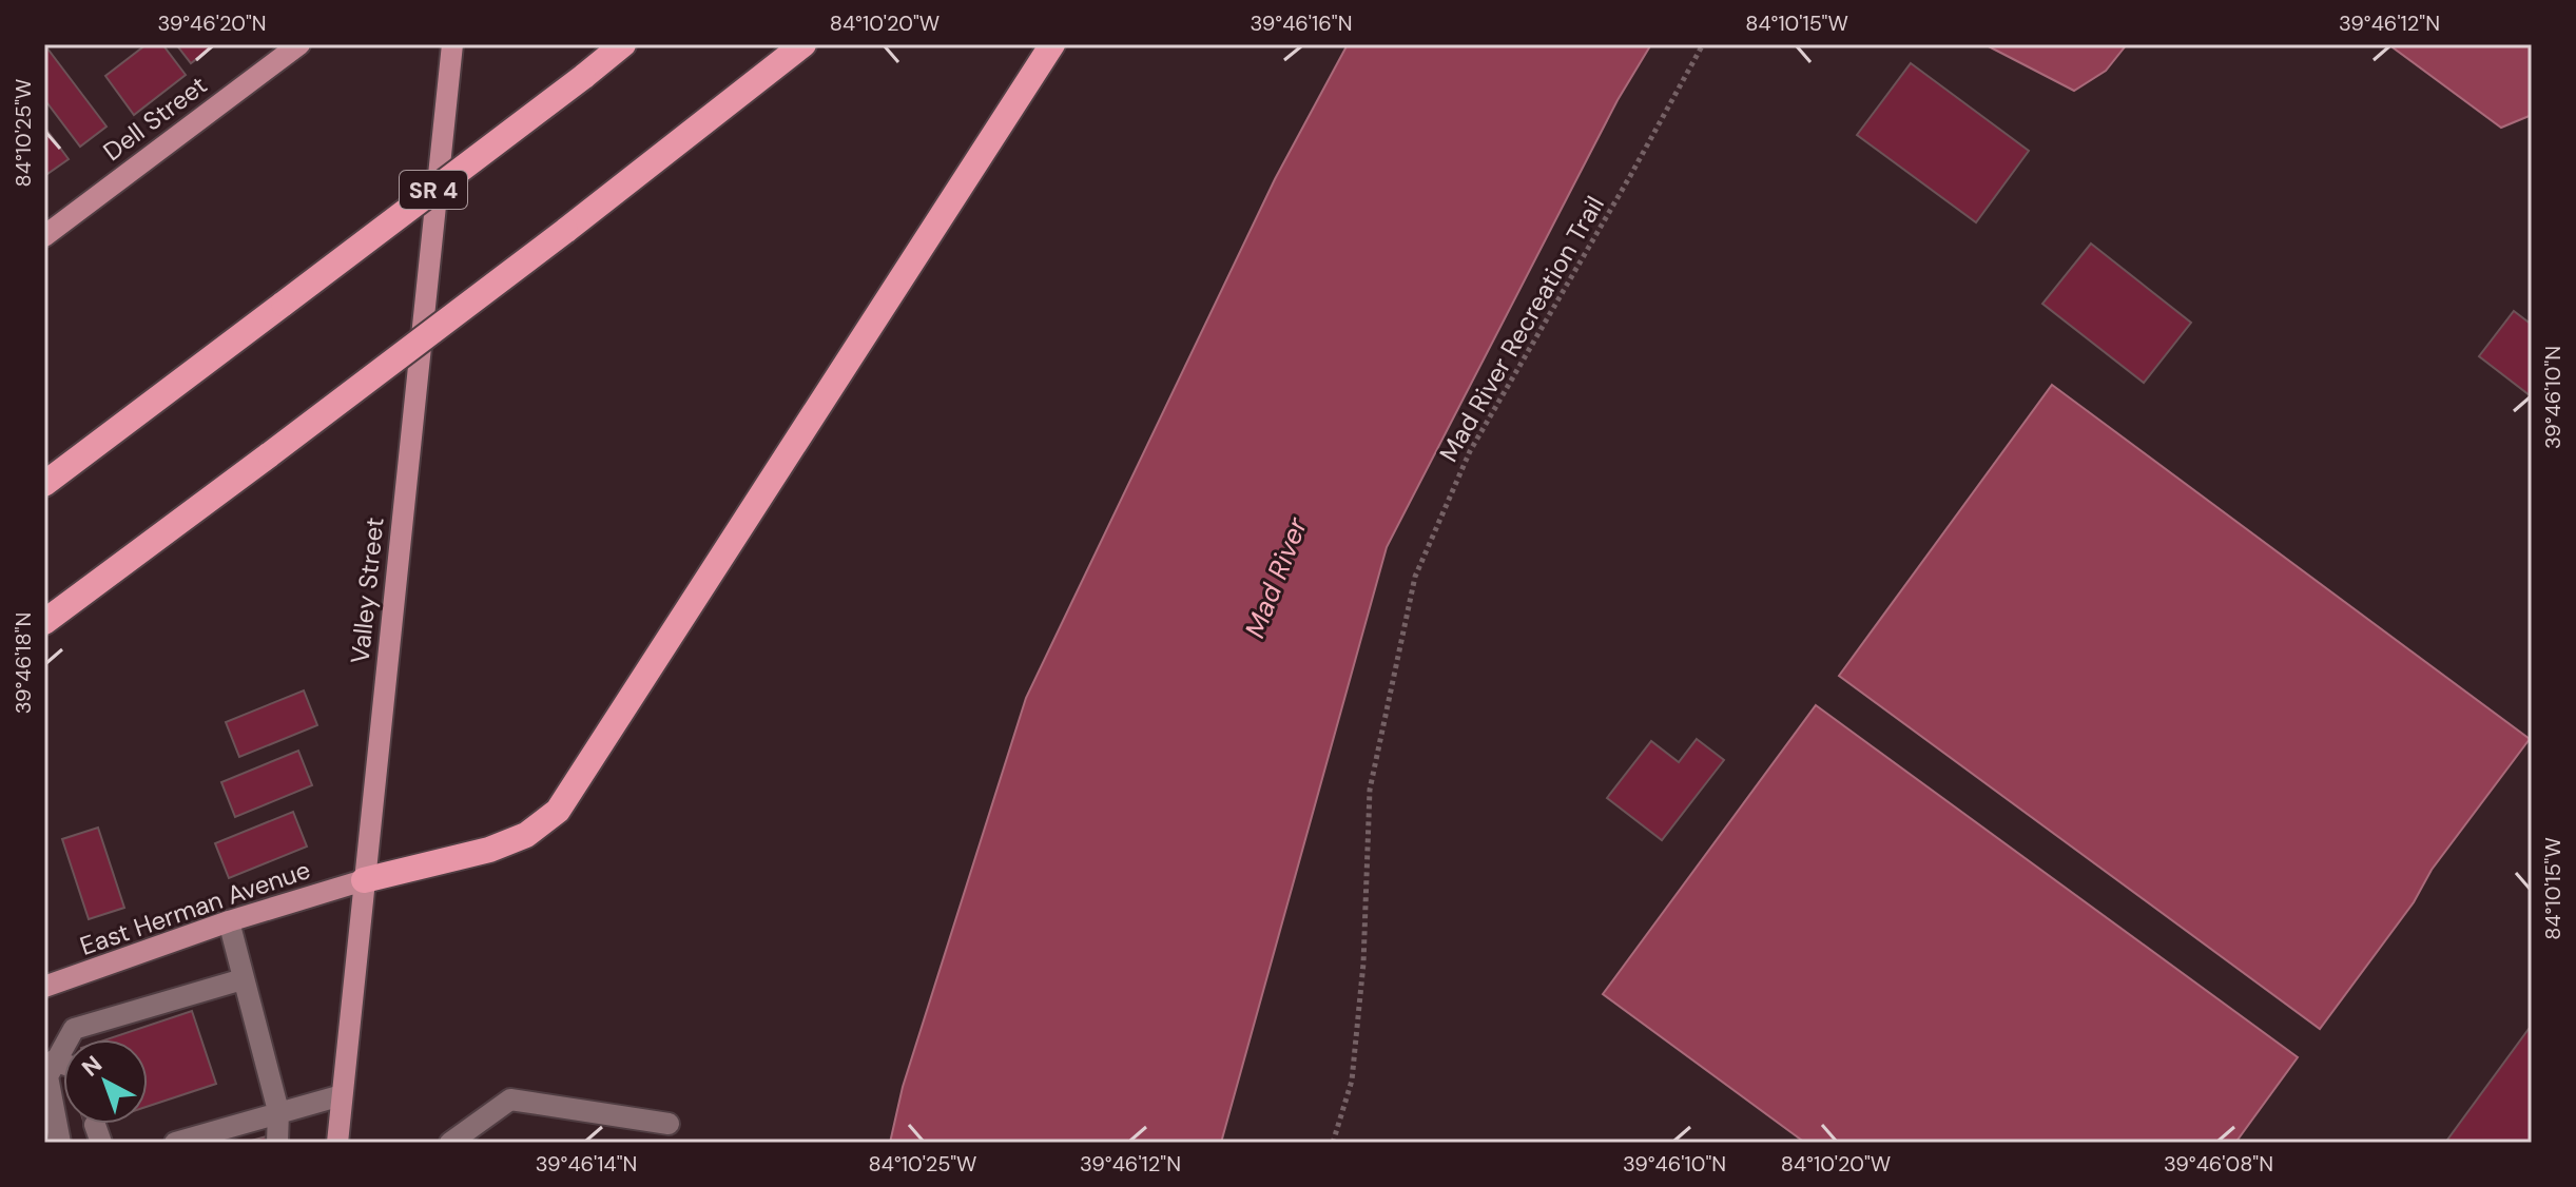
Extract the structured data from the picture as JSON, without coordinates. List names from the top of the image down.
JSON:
{
  "streets": {
    "highway": ["SR 4"],
    "main road": ["Dell Street", "Valley Street", "East Herman Avenue"],
    "path": ["Mad River Recreation Trail"]
  },
  "crossings": [
    ["Valley Street", "East Herman Avenue"]
  ],
  "water": ["Mad River"],
  "north": "top left",
  "coordinates": [
    "39°46'20\"N",
    "84°10'20\"W",
    "39°46'16\"N",
    "84°10'15\"W",
    "39°46'12\"N",
    "84°10'25\"W",
    "39°46'10\"N",
    "39°46'18\"N",
    "39°46'14\"N",
    "39°46'08\"N"
  ]
}
